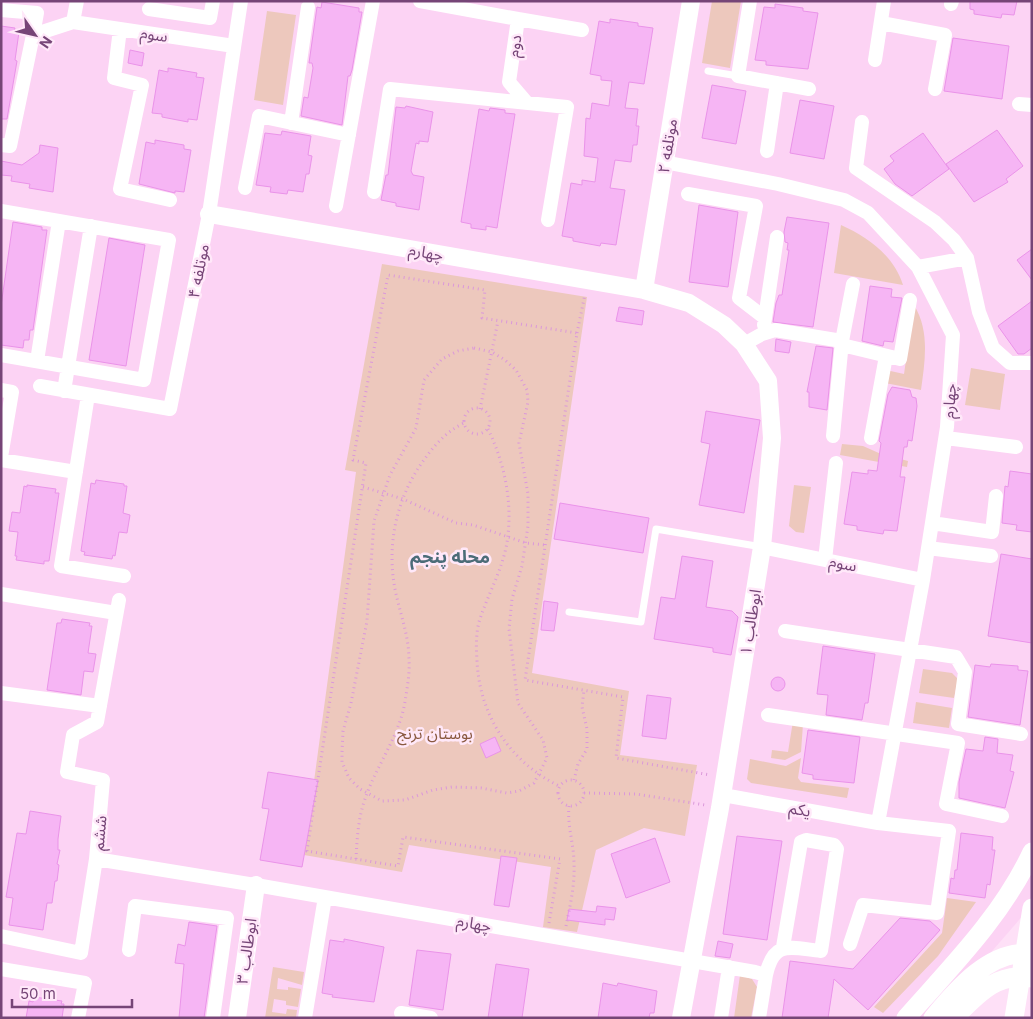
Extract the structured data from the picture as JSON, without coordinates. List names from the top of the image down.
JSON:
{
  "streets": {
    "street": [
      "سوم",
      "دوم",
      "موتلفه ۲",
      "چهارم",
      "موتلفه ۴",
      "ابوطالب ۱",
      "یکم",
      "ششم",
      "ابوطالب ۳"
    ]
  },
  "crossings": [
    ["سوم", "چهارم"],
    ["سوم", "موتلفه ۴"],
    ["سوم", "ابوطالب ۱"],
    ["موتلفه ۲", "چهارم"],
    ["موتلفه ۲", "ابوطالب ۱"],
    ["چهارم", "موتلفه ۴"],
    ["چهارم", "ابوطالب ۱"],
    ["چهارم", "یکم"],
    ["چهارم", "ششم"],
    ["چهارم", "ابوطالب ۳"],
    ["ابوطالب ۱", "یکم"],
    ["ششم", "ابوطالب ۳"]
  ],
  "districts": ["محله پنجم"],
  "parks": ["بوستان ترنج"],
  "scale_bar": "50 m",
  "north": "bottom right"
}
